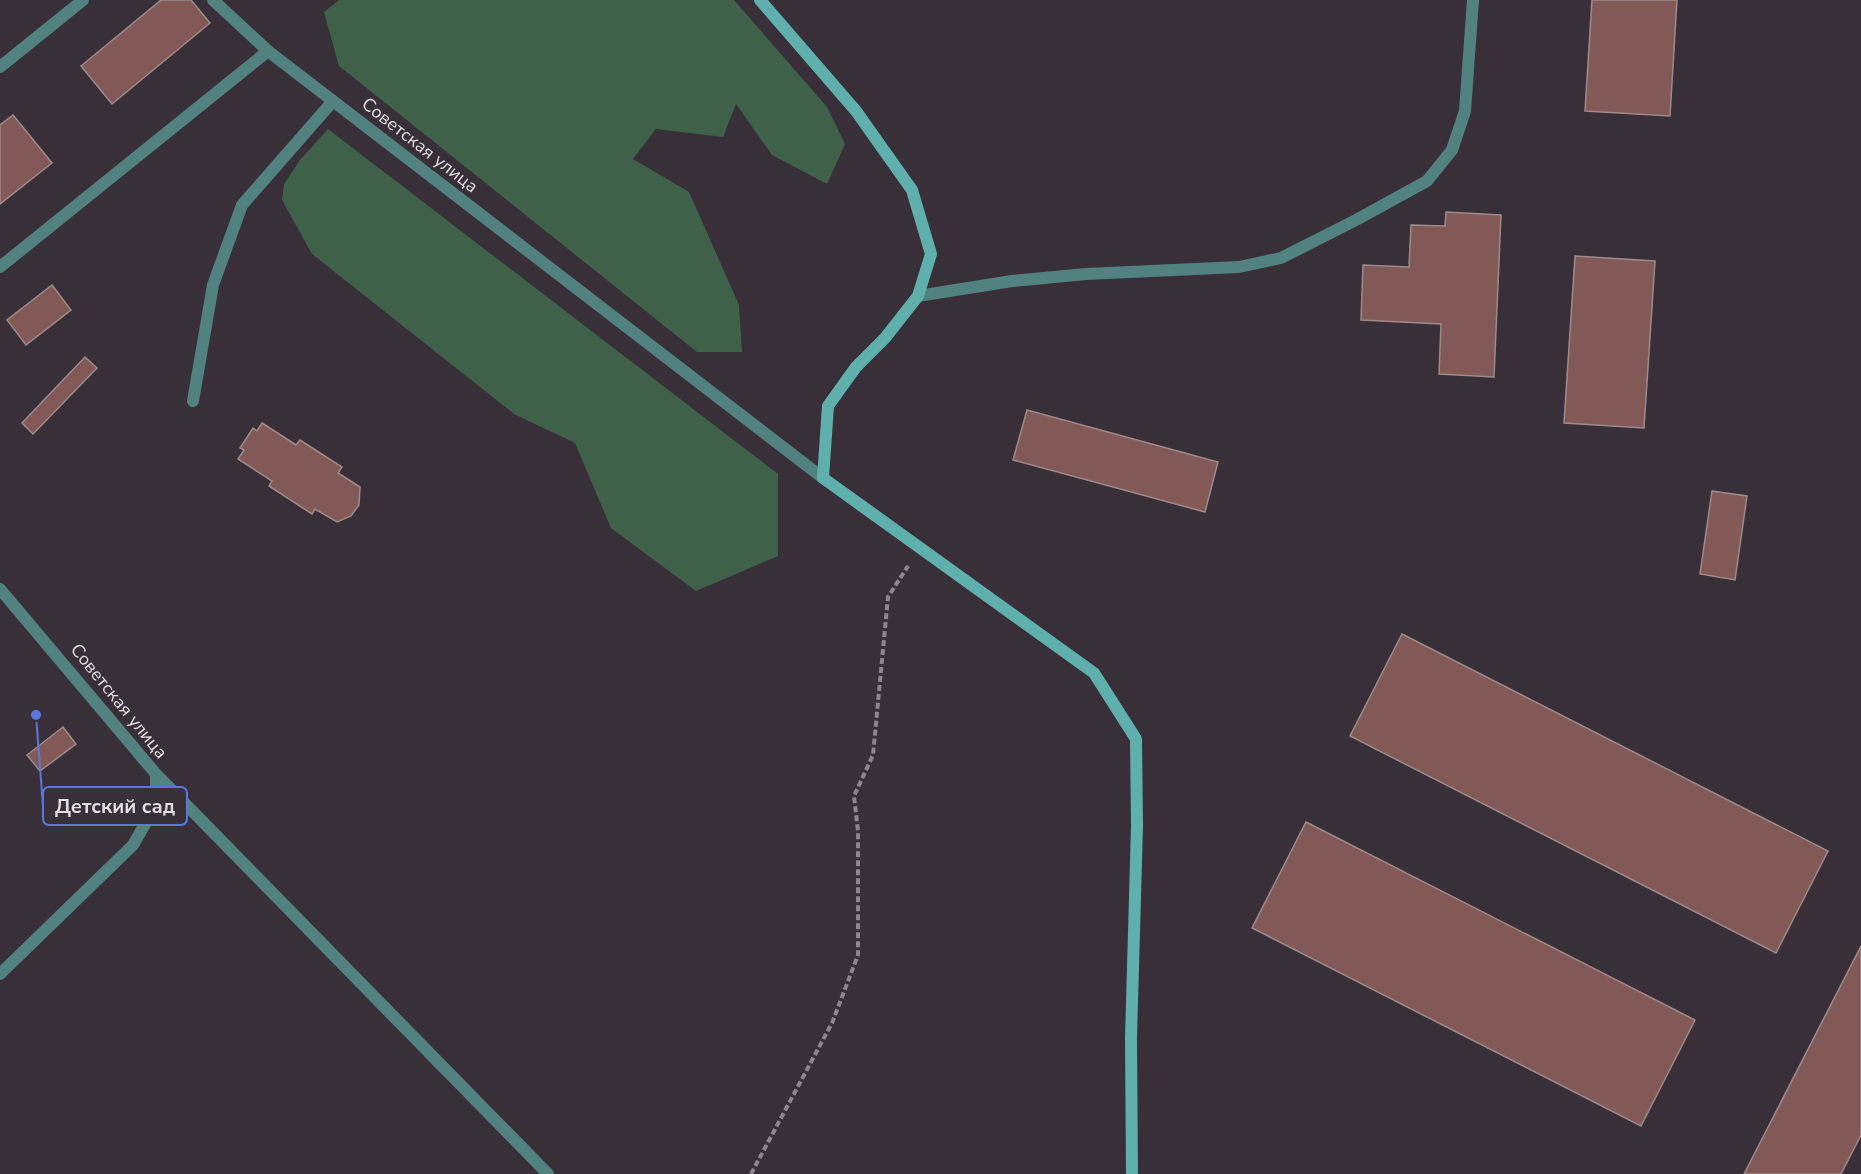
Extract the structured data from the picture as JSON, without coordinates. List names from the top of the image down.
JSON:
{
  "streets": {
    "street": ["Советская улица"]
  },
  "places": ["Детский сад"]
}
